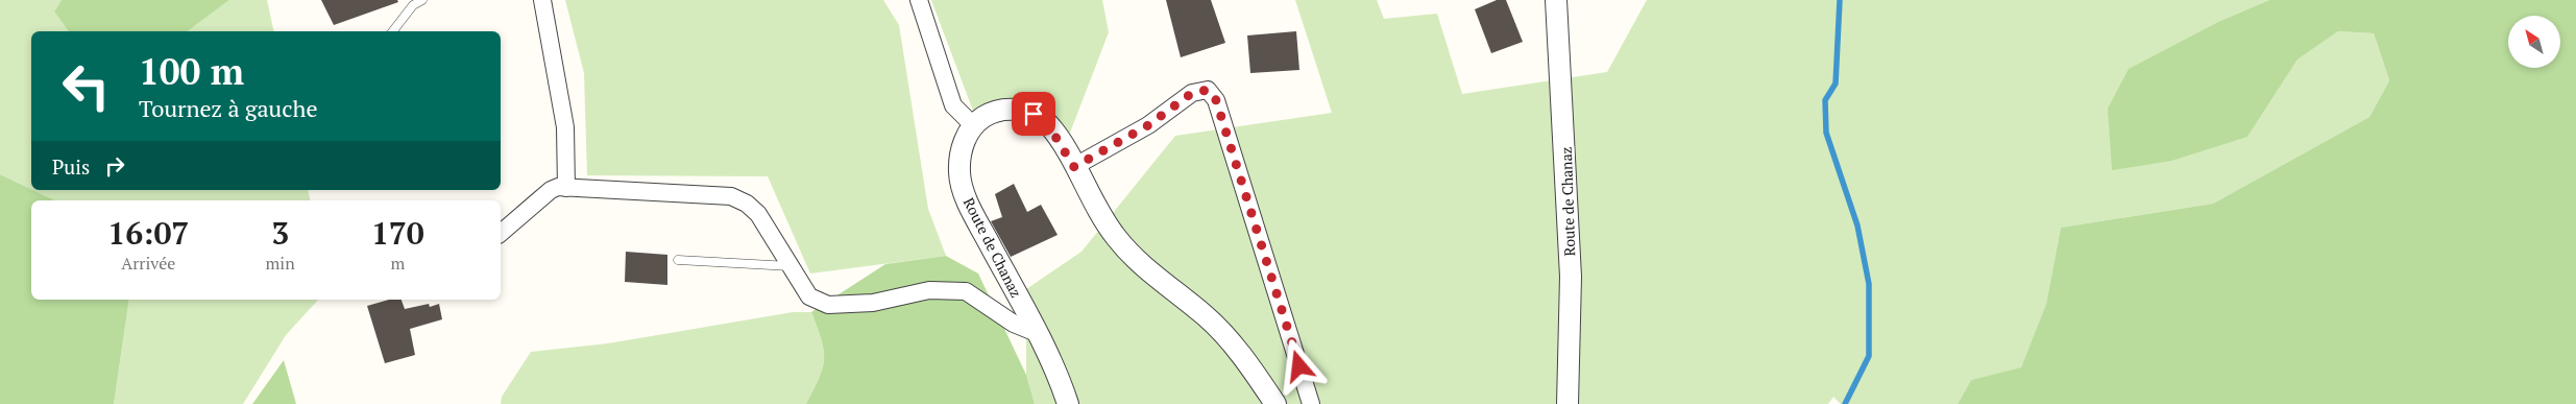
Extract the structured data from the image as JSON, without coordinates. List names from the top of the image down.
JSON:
{
  "streets": {
    "street": ["Route de Chanaz"]
  },
  "north": "top left",
  "page": {
    "turn": ["100 m", "Tournez à gauche"],
    "then": "Puis",
    "eta": [
      "16:07",
      "Arrivée",
      "3",
      "min",
      "170",
      "m"
    ]
  }
}
